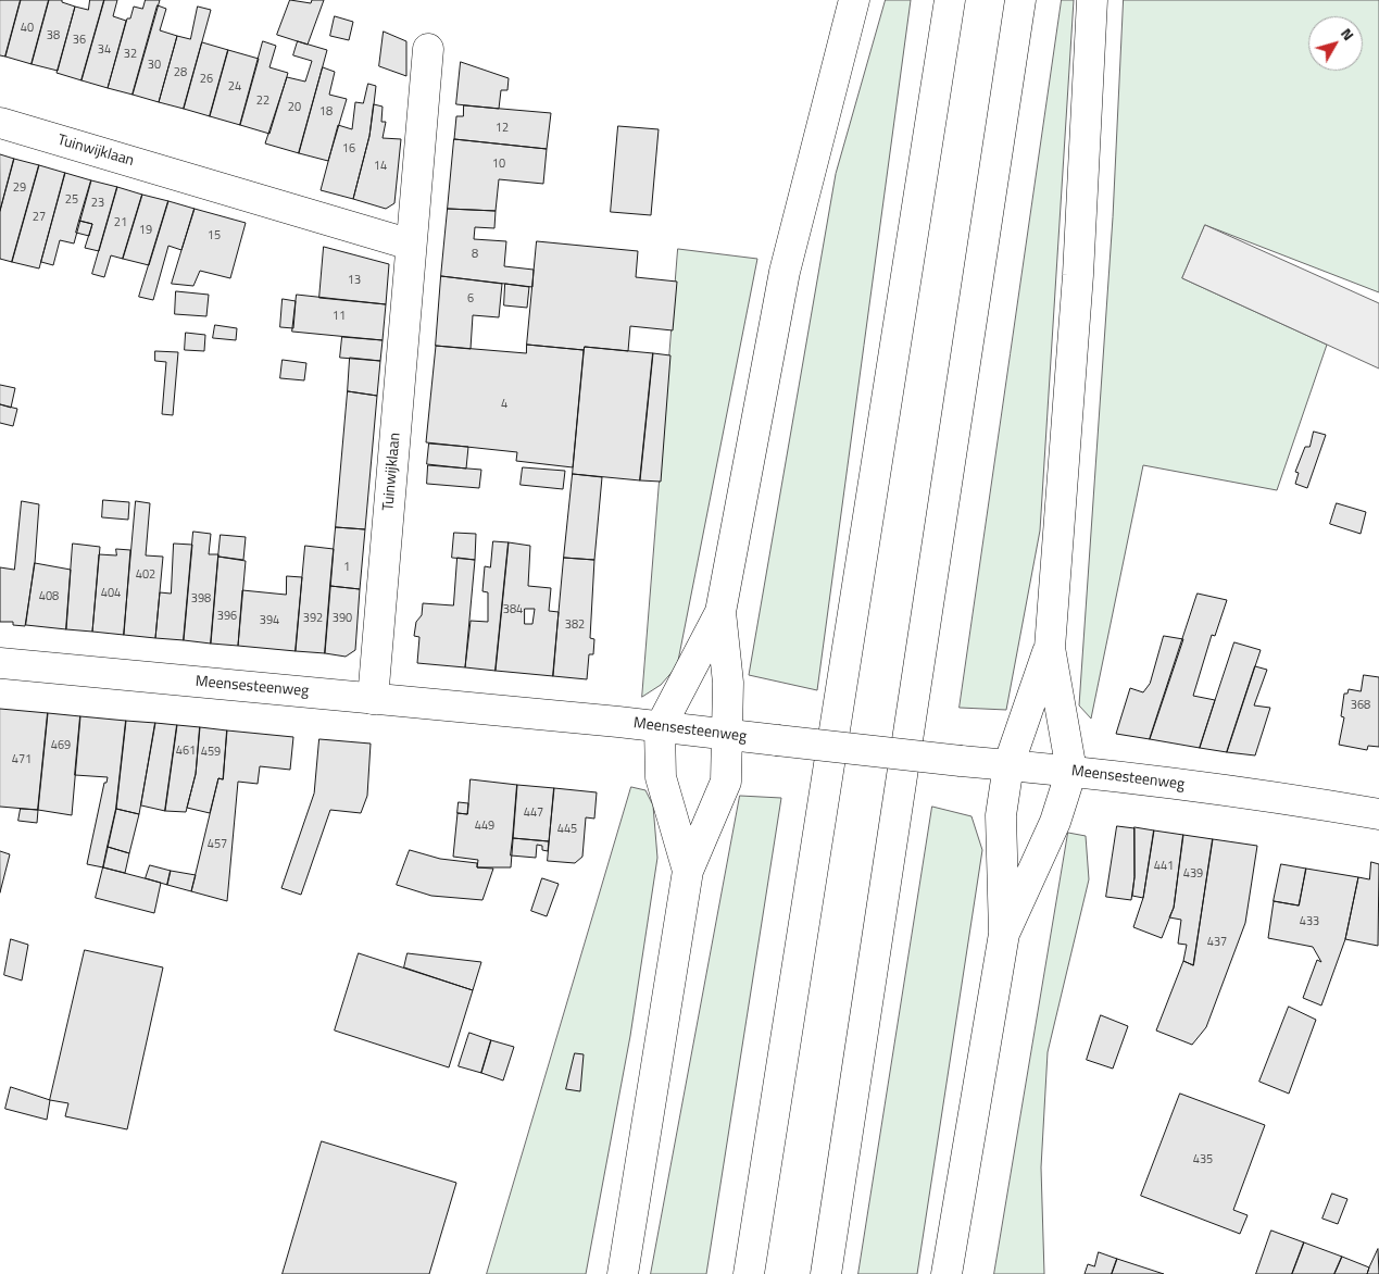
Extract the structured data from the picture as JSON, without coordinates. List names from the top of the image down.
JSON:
{
  "streets": {
    "main road": ["Tuinwijklaan", "Meensesteenweg"]
  },
  "crossings": [
    ["Tuinwijklaan", "Meensesteenweg"]
  ],
  "house_numbers": [
    "40",
    "38",
    "36",
    "34",
    "32",
    "30",
    "28",
    "26",
    "24",
    "22",
    "20",
    "18",
    "12",
    "16",
    "10",
    "14",
    "29",
    "25",
    "23",
    "27",
    "21",
    "19",
    "15",
    "8",
    "13",
    "6",
    "11",
    "4",
    "1",
    "402",
    "404",
    "408",
    "398",
    "384",
    "396",
    "392",
    "390",
    "394",
    "382",
    "368",
    "469",
    "461",
    "459",
    "471",
    "447",
    "449",
    "445",
    "457",
    "441",
    "439",
    "433",
    "437",
    "435"
  ],
  "north": "top right"
}
